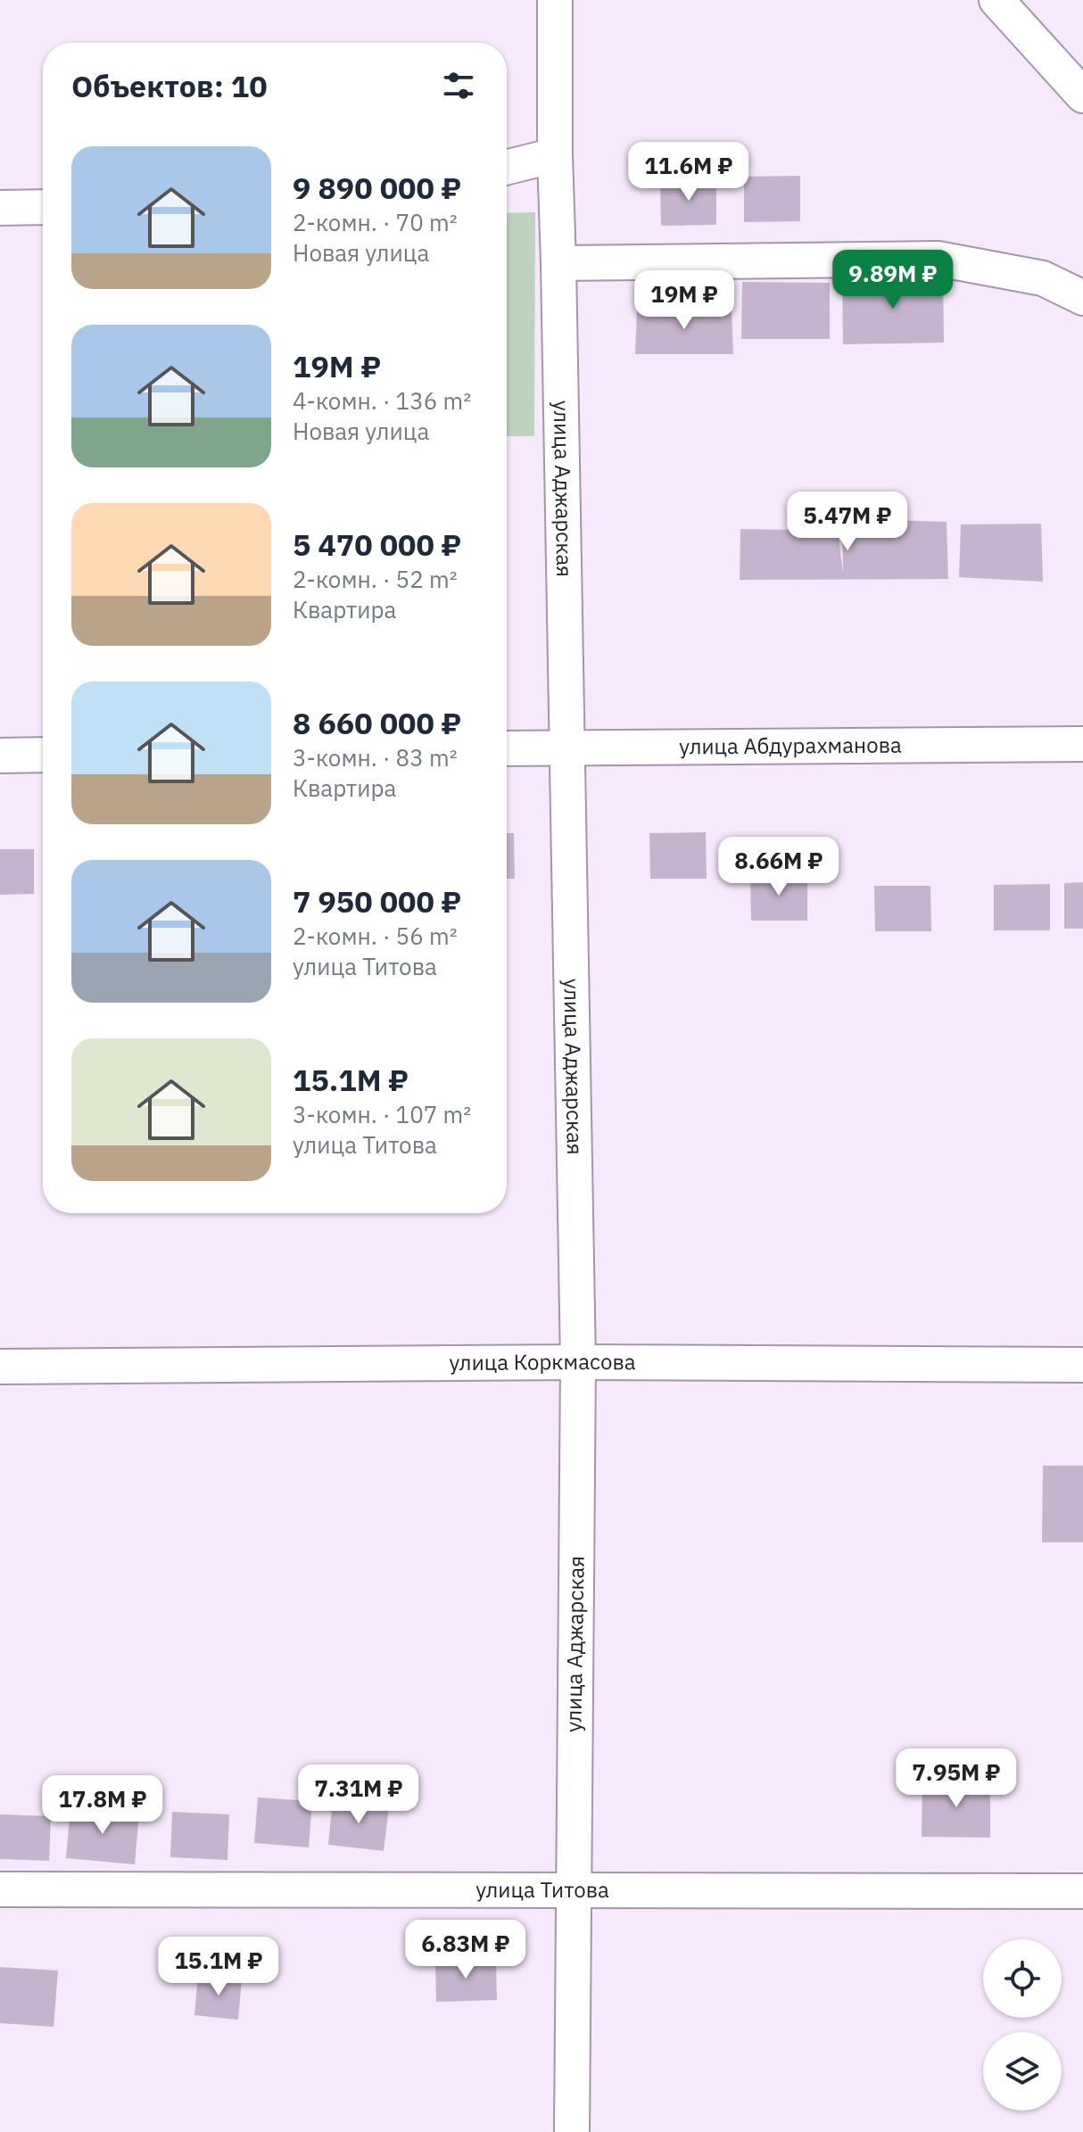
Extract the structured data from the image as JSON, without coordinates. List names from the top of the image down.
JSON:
{
  "streets": {
    "street": [
      "улица Аджарская",
      "улица Абдурахманова",
      "улица Коркмасова",
      "улица Титова"
    ]
  },
  "crossings": [
    ["улица Аджарская", "улица Абдурахманова"],
    ["улица Аджарская", "улица Коркмасова"],
    ["улица Аджарская", "улица Титова"]
  ],
  "page": {
    "heading": "Объектов: 10",
    "list": [
      {
        "name": "9 890 000 ₽",
        "note": "2-комн. · 70 m² · Новая улица"
      },
      {
        "name": "19M ₽",
        "note": "4-комн. · 136 m² · Новая улица"
      },
      {
        "name": "5 470 000 ₽",
        "note": "2-комн. · 52 m² · Квартира"
      },
      {
        "name": "8 660 000 ₽",
        "note": "3-комн. · 83 m² · Квартира"
      },
      {
        "name": "7 950 000 ₽",
        "note": "2-комн. · 56 m² · улица Титова"
      },
      {
        "name": "15.1M ₽",
        "note": "3-комн. · 107 m² · улица Титова"
      }
    ],
    "price": [
      "11.6M ₽",
      "9.89M ₽",
      "19M ₽",
      "5.47M ₽",
      "8.66M ₽",
      "7.95M ₽",
      "7.31M ₽",
      "17.8M ₽",
      "6.83M ₽",
      "15.1M ₽"
    ]
  }
}
